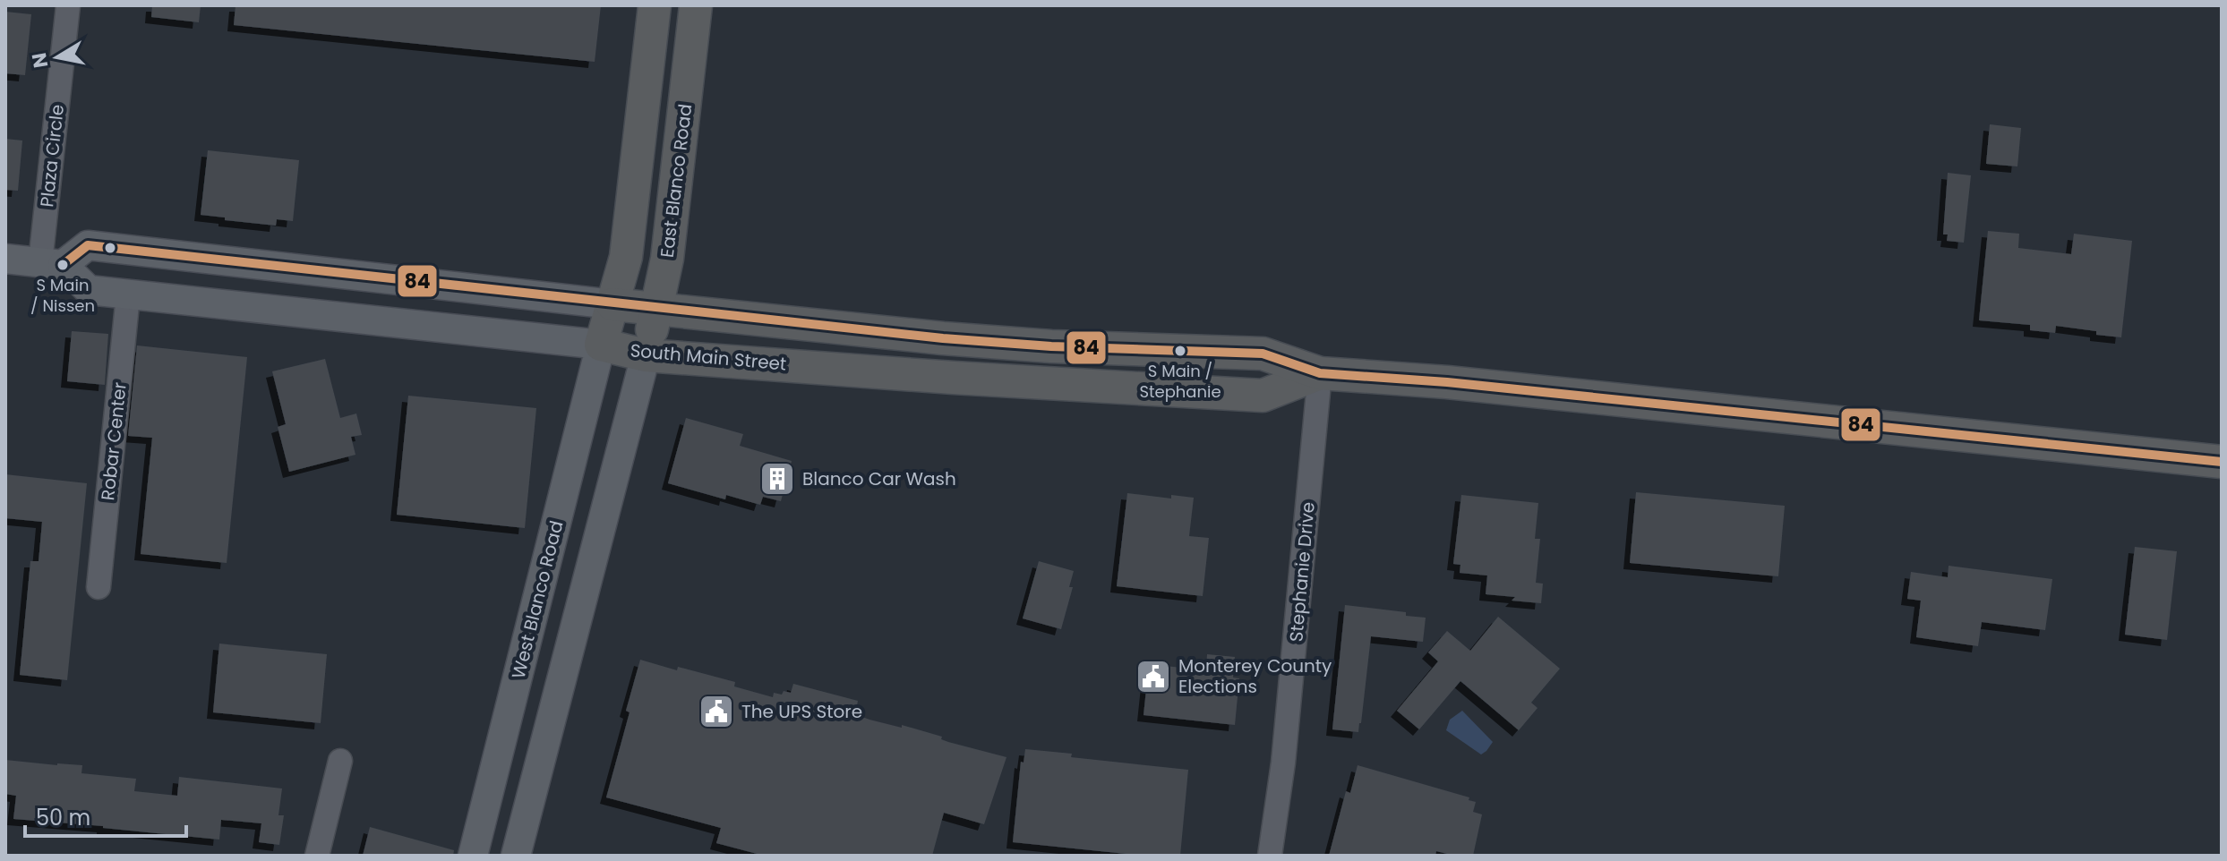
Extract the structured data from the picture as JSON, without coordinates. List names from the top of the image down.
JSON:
{
  "streets": {
    "highway": ["East Blanco Road", "South Main Street"],
    "main road": ["West Blanco Road"],
    "street": ["Plaza Circle", "Robar Center", "Stephanie Drive"]
  },
  "crossings": [
    ["Plaza Circle", "South Main Street"],
    ["East Blanco Road", "South Main Street"],
    ["South Main Street", "Robar Center"],
    ["South Main Street", "Stephanie Drive"],
    ["South Main Street", "West Blanco Road"]
  ],
  "places": {
    "other": ["S Main / Nissen", "S Main / Stephanie"],
    "building": ["Blanco Car Wash"],
    "public building": ["Monterey County Elections", "The UPS Store"]
  },
  "lines": ["transit line 84"],
  "scale_bar": "50 m",
  "north": "left"
}
